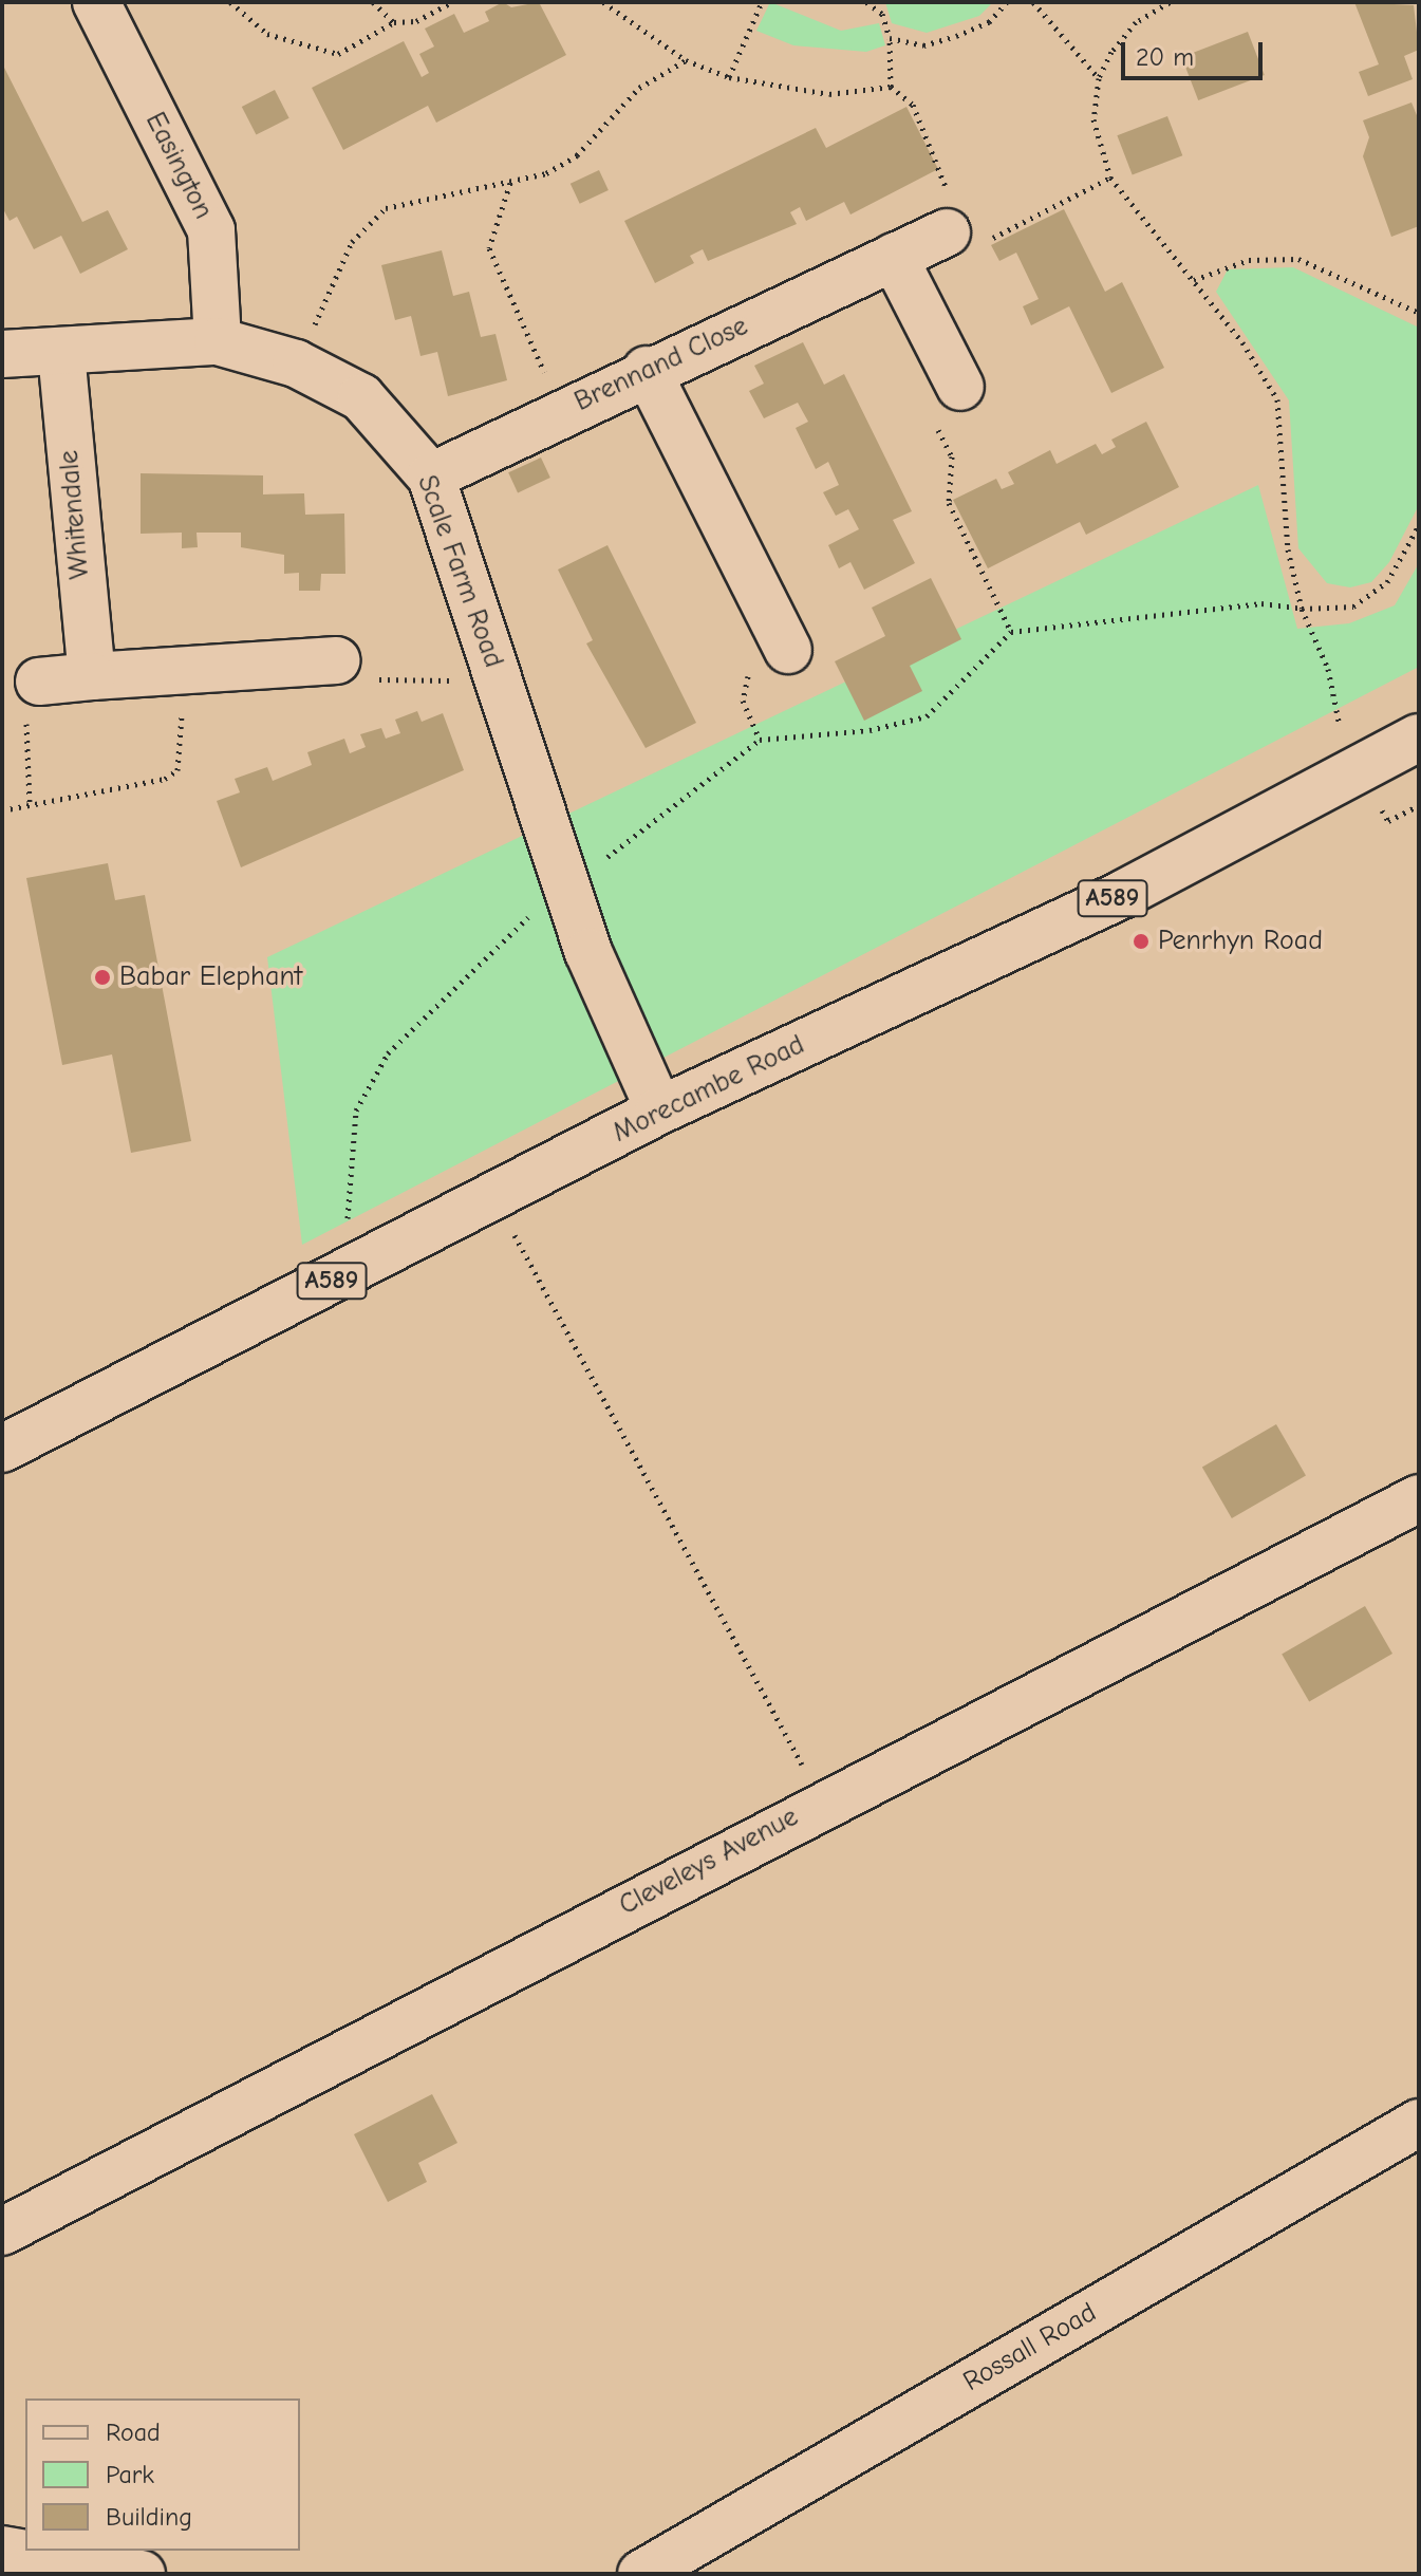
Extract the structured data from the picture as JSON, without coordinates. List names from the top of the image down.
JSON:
{
  "streets": {
    "street": [
      "Easington",
      "Brennand Close",
      "Whitendale",
      "Scale Farm Road",
      "A589",
      "Morecambe Road",
      "Cleveleys Avenue",
      "Rossall Road"
    ]
  },
  "crossings": [
    ["Easington", "Scale Farm Road"],
    ["Brennand Close", "Scale Farm Road"],
    ["Whitendale", "Scale Farm Road"],
    ["Scale Farm Road", "Morecambe Road"]
  ],
  "places": ["Penrhyn Road", "Babar Elephant"],
  "legend": ["Road", "Park", "Building"],
  "scale_bar": "20 m"
}
